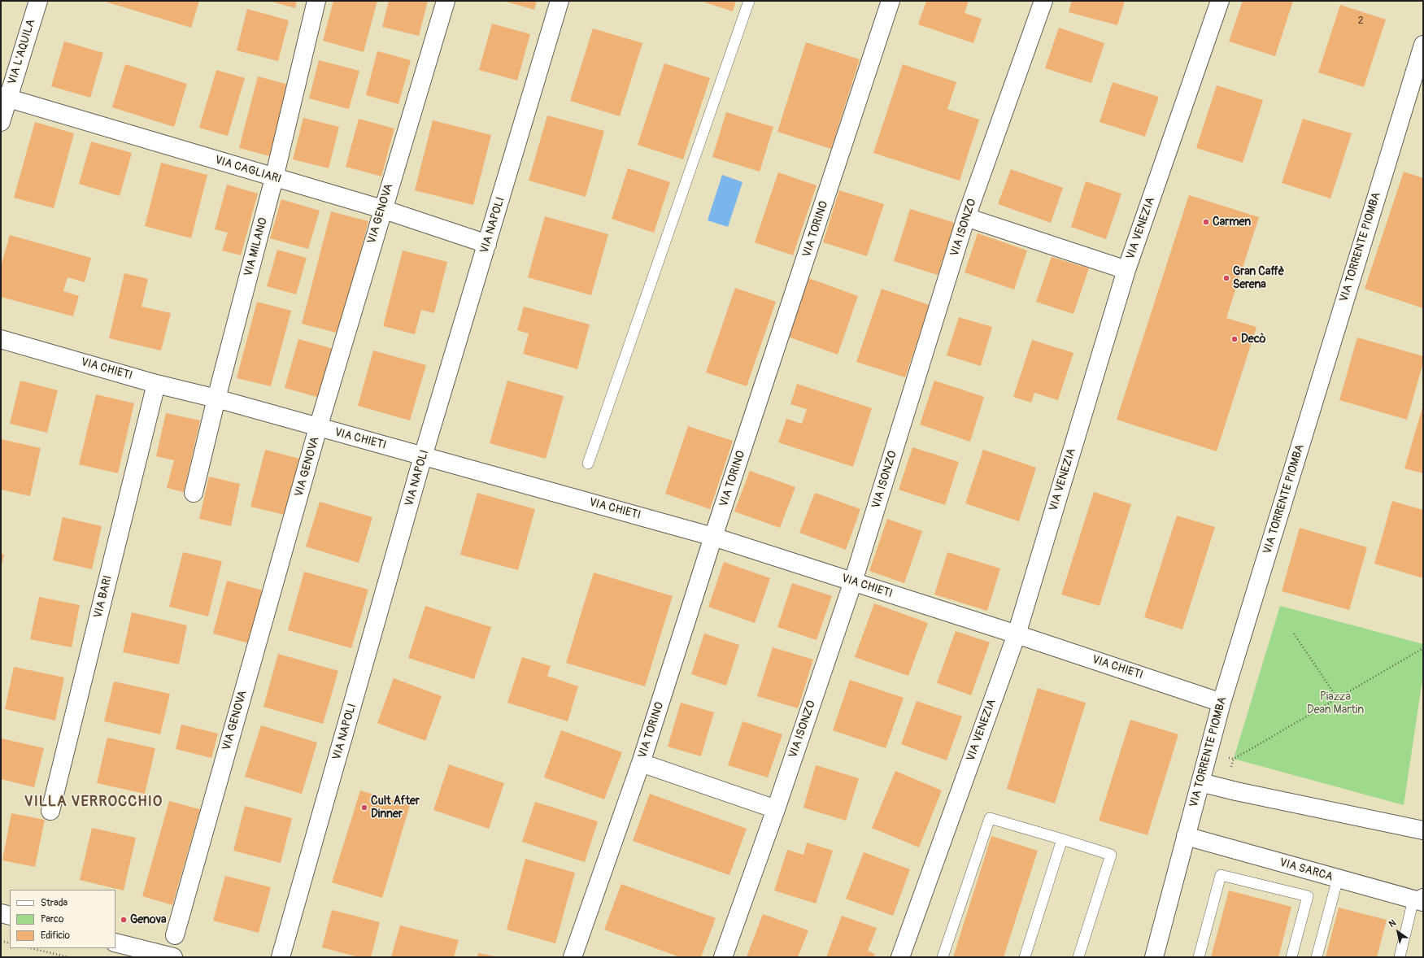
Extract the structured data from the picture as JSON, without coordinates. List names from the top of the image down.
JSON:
{
  "streets": {
    "street": [
      "VIA L'AQUILA",
      "VIA CAGLIARI",
      "VIA GENOVA",
      "VIA NAPOLI",
      "VIA ISONZO",
      "VIA VENEZIA",
      "VIA TORINO",
      "VIA MILANO",
      "VIA TORRENTE PIOMBA",
      "VIA CHIETI",
      "VIA BARI",
      "VIA SARCA"
    ]
  },
  "crossings": [
    ["VIA L'AQUILA", "VIA CAGLIARI"],
    ["VIA CAGLIARI", "VIA GENOVA"],
    ["VIA CAGLIARI", "VIA NAPOLI"],
    ["VIA CAGLIARI", "VIA MILANO"],
    ["VIA GENOVA", "VIA CHIETI"],
    ["VIA NAPOLI", "VIA CHIETI"],
    ["VIA ISONZO", "VIA CHIETI"],
    ["VIA VENEZIA", "VIA CHIETI"],
    ["VIA TORINO", "VIA CHIETI"],
    ["VIA MILANO", "VIA CHIETI"],
    ["VIA TORRENTE PIOMBA", "VIA CHIETI"],
    ["VIA TORRENTE PIOMBA", "VIA SARCA"],
    ["VIA CHIETI", "VIA BARI"]
  ],
  "districts": ["VILLA VERROCCHIO"],
  "parks": ["Piazza Dean Martin"],
  "places": [
    "Carmen",
    "Gran Caffè Serena",
    "Decò",
    "Cult After Dinner",
    "Genova"
  ],
  "house_numbers": ["2"],
  "legend": ["Strada", "Parco", "Edificio"],
  "north": "top left"
}
